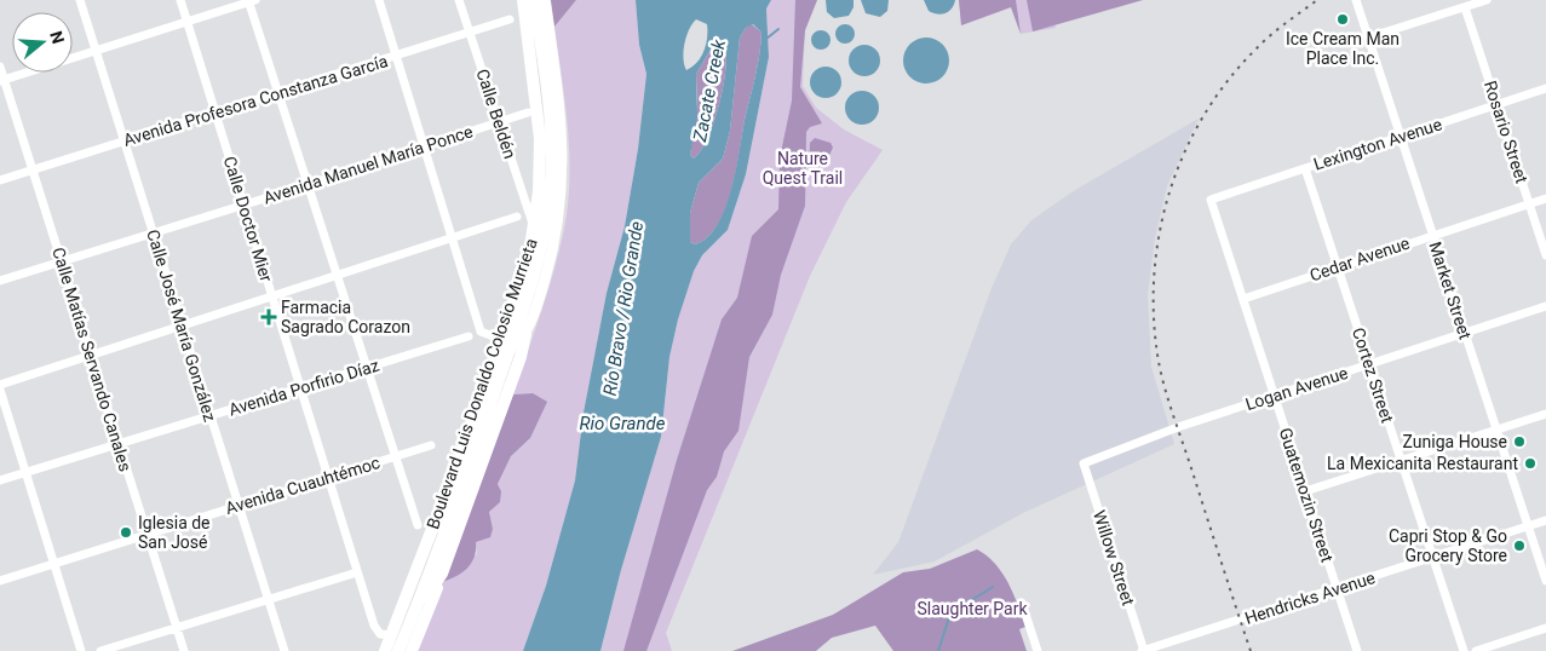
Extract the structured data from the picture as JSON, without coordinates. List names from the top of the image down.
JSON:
{
  "streets": {
    "highway": ["Boulevard Luis Donaldo Colosio Murrieta"],
    "street": [
      "Avenida Profesora Constanza García",
      "Calle Beldén",
      "Rosario Street",
      "Lexington Avenue",
      "Avenida Manuel María Ponce",
      "Calle Doctor Mier",
      "Cedar Avenue",
      "Market Street",
      "Calle José María González",
      "Calle Matías Servando Canales",
      "Cortez Street",
      "Avenida Porfirio Díaz",
      "Logan Avenue",
      "Avenida Cuauhtémoc",
      "Guatemozin Street",
      "Willow Street",
      "Hendricks Avenue"
    ]
  },
  "crossings": [
    ["Avenida Profesora Constanza García", "Calle Beldén"],
    ["Avenida Profesora Constanza García", "Calle Doctor Mier"],
    ["Avenida Profesora Constanza García", "Calle José María González"],
    ["Avenida Profesora Constanza García", "Calle Matías Servando Canales"],
    ["Calle Beldén", "Avenida Manuel María Ponce"],
    ["Calle Beldén", "Boulevard Luis Donaldo Colosio Murrieta"],
    ["Rosario Street", "Lexington Avenue"],
    ["Rosario Street", "Cedar Avenue"],
    ["Lexington Avenue", "Market Street"],
    ["Lexington Avenue", "Cortez Street"],
    ["Lexington Avenue", "Guatemozin Street"],
    ["Avenida Manuel María Ponce", "Calle Doctor Mier"],
    ["Avenida Manuel María Ponce", "Calle José María González"],
    ["Avenida Manuel María Ponce", "Calle Matías Servando Canales"],
    ["Calle Doctor Mier", "Boulevard Luis Donaldo Colosio Murrieta"],
    ["Calle Doctor Mier", "Avenida Porfirio Díaz"],
    ["Calle Doctor Mier", "Avenida Cuauhtémoc"],
    ["Cedar Avenue", "Market Street"],
    ["Cedar Avenue", "Cortez Street"],
    ["Cedar Avenue", "Guatemozin Street"],
    ["Market Street", "Logan Avenue"],
    ["Market Street", "Hendricks Avenue"],
    ["Calle José María González", "Avenida Porfirio Díaz"],
    ["Calle José María González", "Avenida Cuauhtémoc"],
    ["Calle Matías Servando Canales", "Avenida Porfirio Díaz"],
    ["Calle Matías Servando Canales", "Avenida Cuauhtémoc"],
    ["Cortez Street", "Logan Avenue"],
    ["Cortez Street", "Hendricks Avenue"],
    ["Logan Avenue", "Guatemozin Street"],
    ["Logan Avenue", "Willow Street"],
    ["Guatemozin Street", "Hendricks Avenue"],
    ["Willow Street", "Hendricks Avenue"]
  ],
  "water": ["Zacate Creek", "Río Bravo / Rio Grande", "Rio Grande"],
  "parks": ["Nature Quest Trail", "Slaughter Park"],
  "places": {
    "other": [
      "Ice Cream Man Place Inc.",
      "Zuniga House",
      "La Mexicanita Restaurant",
      "Iglesia de San José",
      "Capri Stop & Go Grocery Store"
    ],
    "health": ["Farmacia Sagrado Corazon"]
  },
  "north": "right"
}
